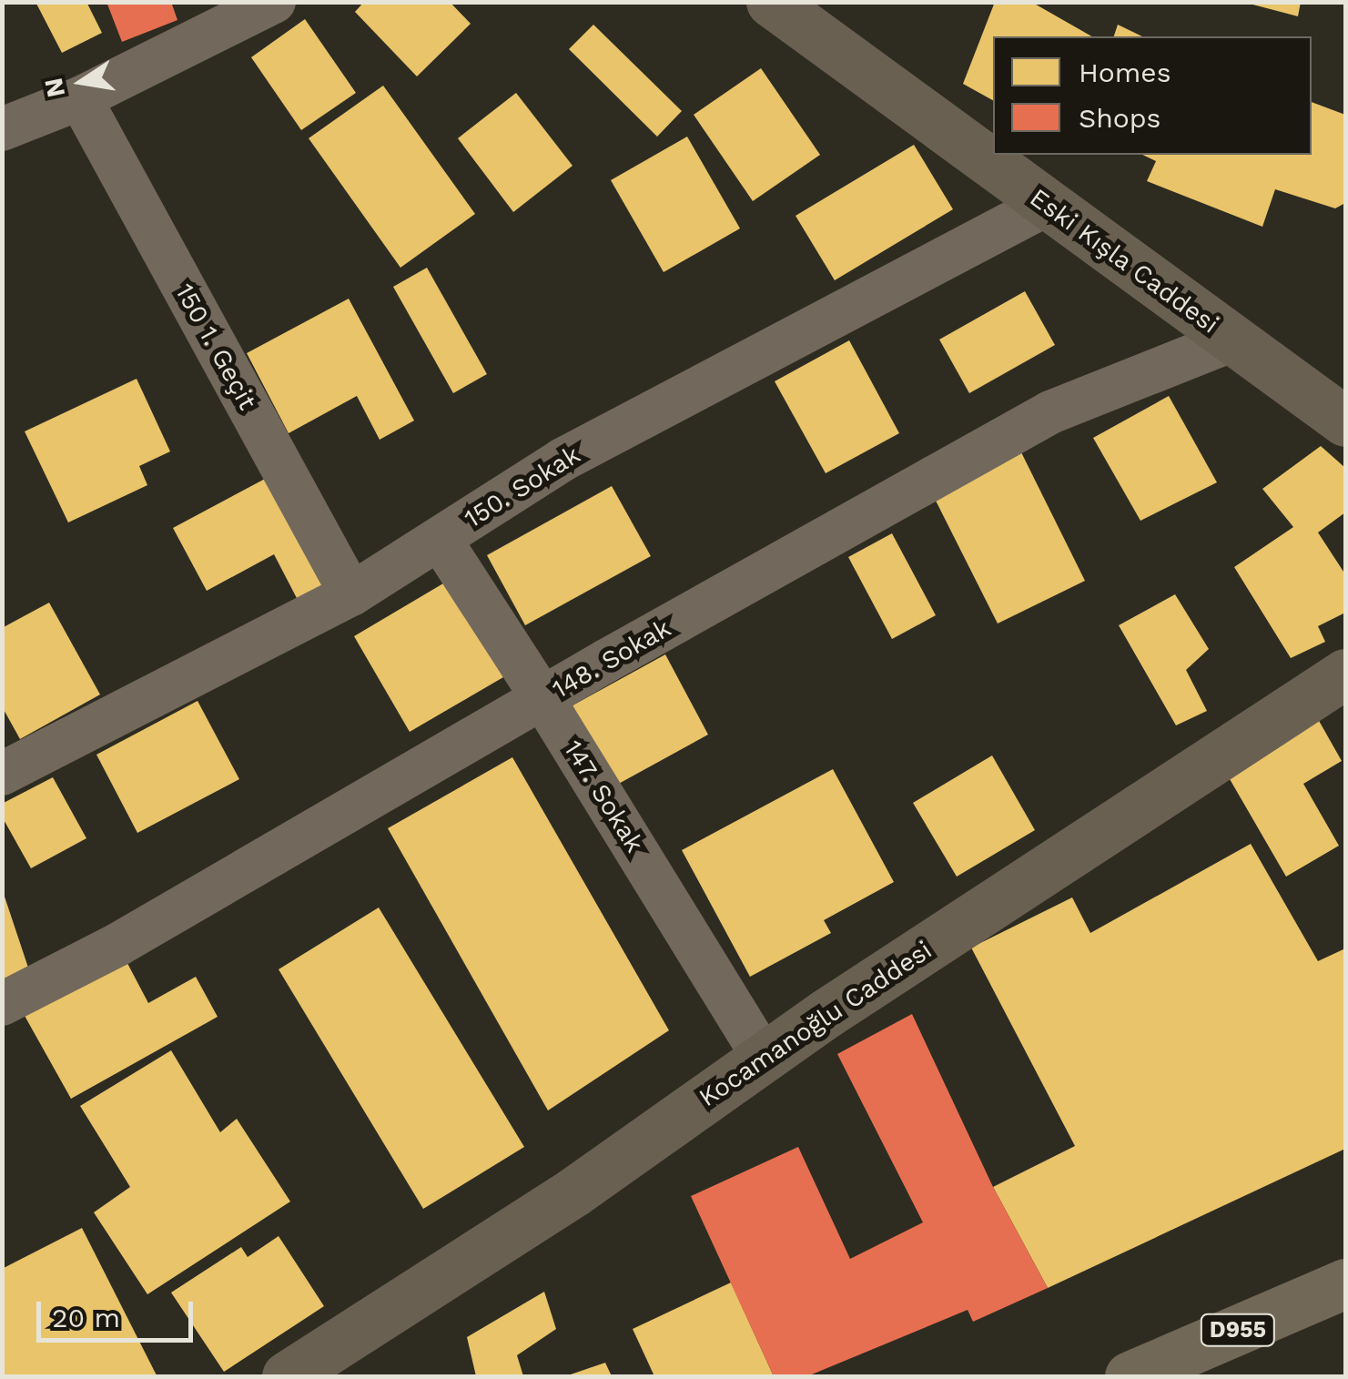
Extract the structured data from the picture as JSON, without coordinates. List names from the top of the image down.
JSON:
{
  "streets": {
    "main road": ["D955"],
    "street": [
      "Eski Kışla Caddesi",
      "150 1. Geçit",
      "150. Sokak",
      "148. Sokak",
      "147. Sokak",
      "Kocamanoğlu Caddesi"
    ]
  },
  "crossings": [
    ["Eski Kışla Caddesi", "150. Sokak"],
    ["Eski Kışla Caddesi", "148. Sokak"],
    ["150 1. Geçit", "150. Sokak"],
    ["150. Sokak", "147. Sokak"],
    ["148. Sokak", "147. Sokak"],
    ["147. Sokak", "Kocamanoğlu Caddesi"]
  ],
  "legend": ["Homes", "Shops"],
  "scale_bar": "20 m",
  "north": "left"
}
